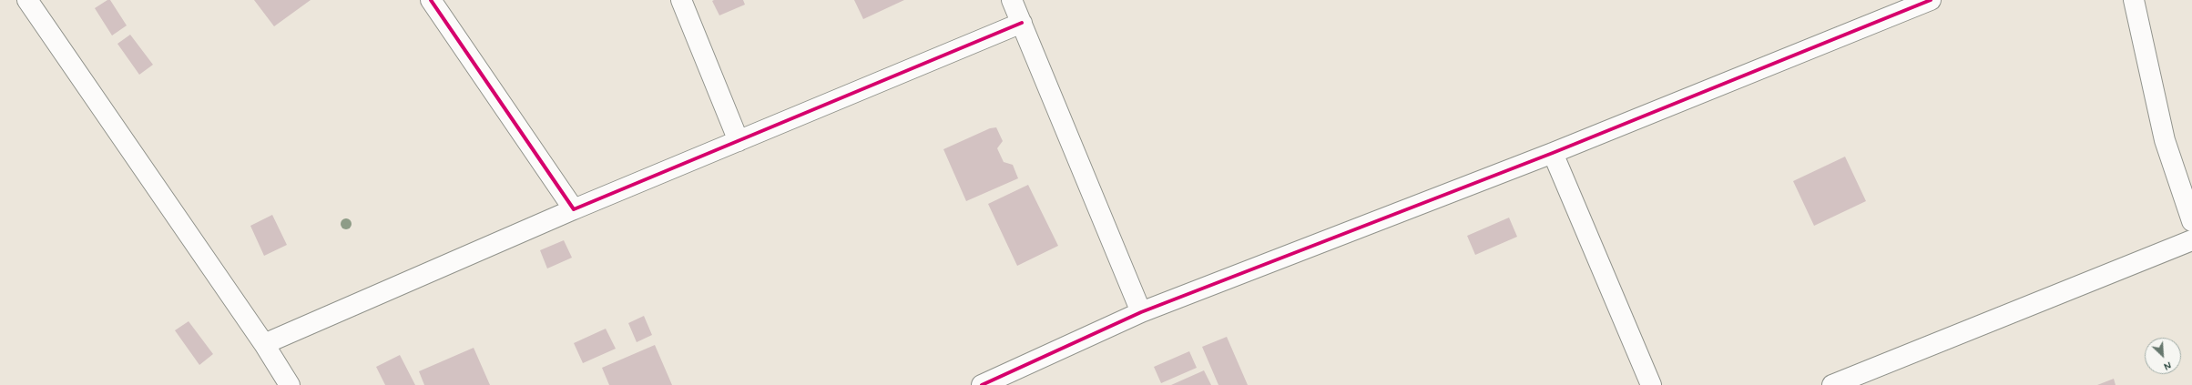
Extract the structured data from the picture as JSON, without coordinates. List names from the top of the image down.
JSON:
{
  "north": "bottom right"
}
